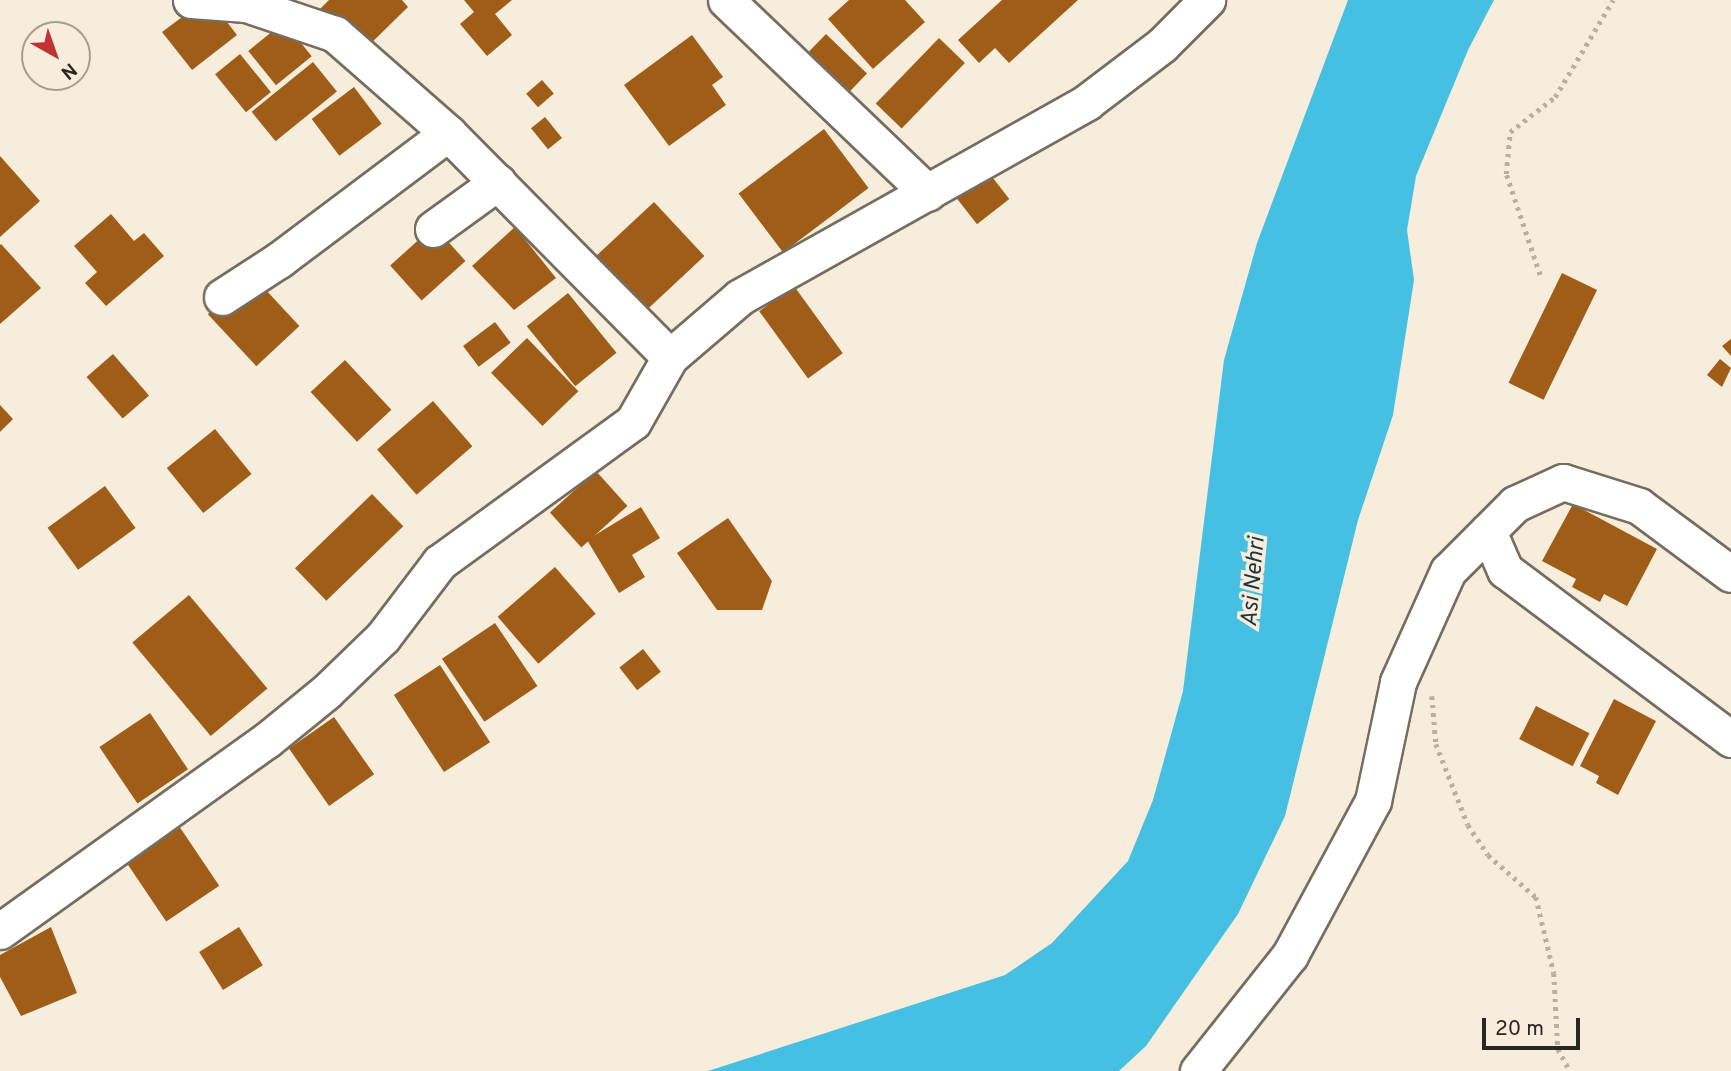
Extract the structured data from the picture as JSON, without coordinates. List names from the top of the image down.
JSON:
{
  "water": ["Asi Nehri"],
  "scale_bar": "20 m",
  "north": "bottom right"
}
